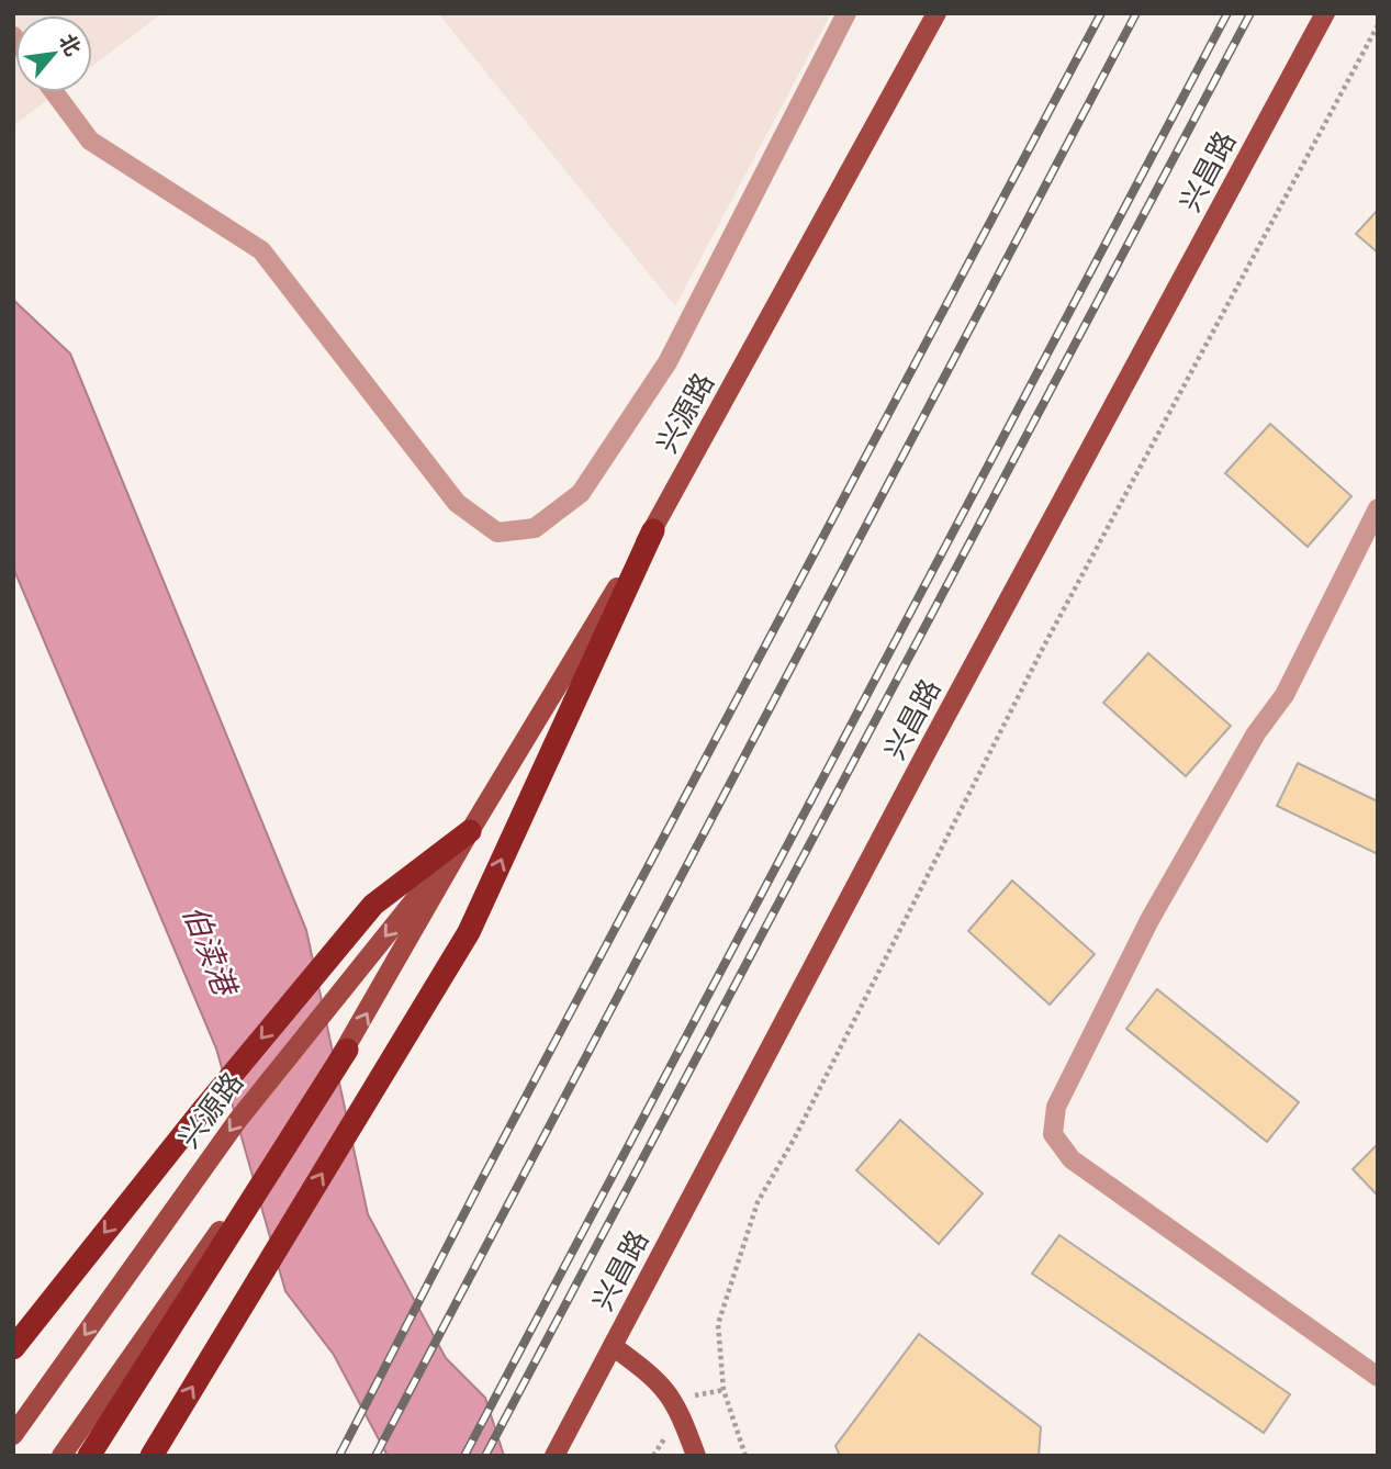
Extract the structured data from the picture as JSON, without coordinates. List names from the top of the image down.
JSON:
{
  "streets": {
    "main road": ["兴昌路", "兴源路"]
  },
  "water": ["伯渎港"],
  "north": "top right"
}
